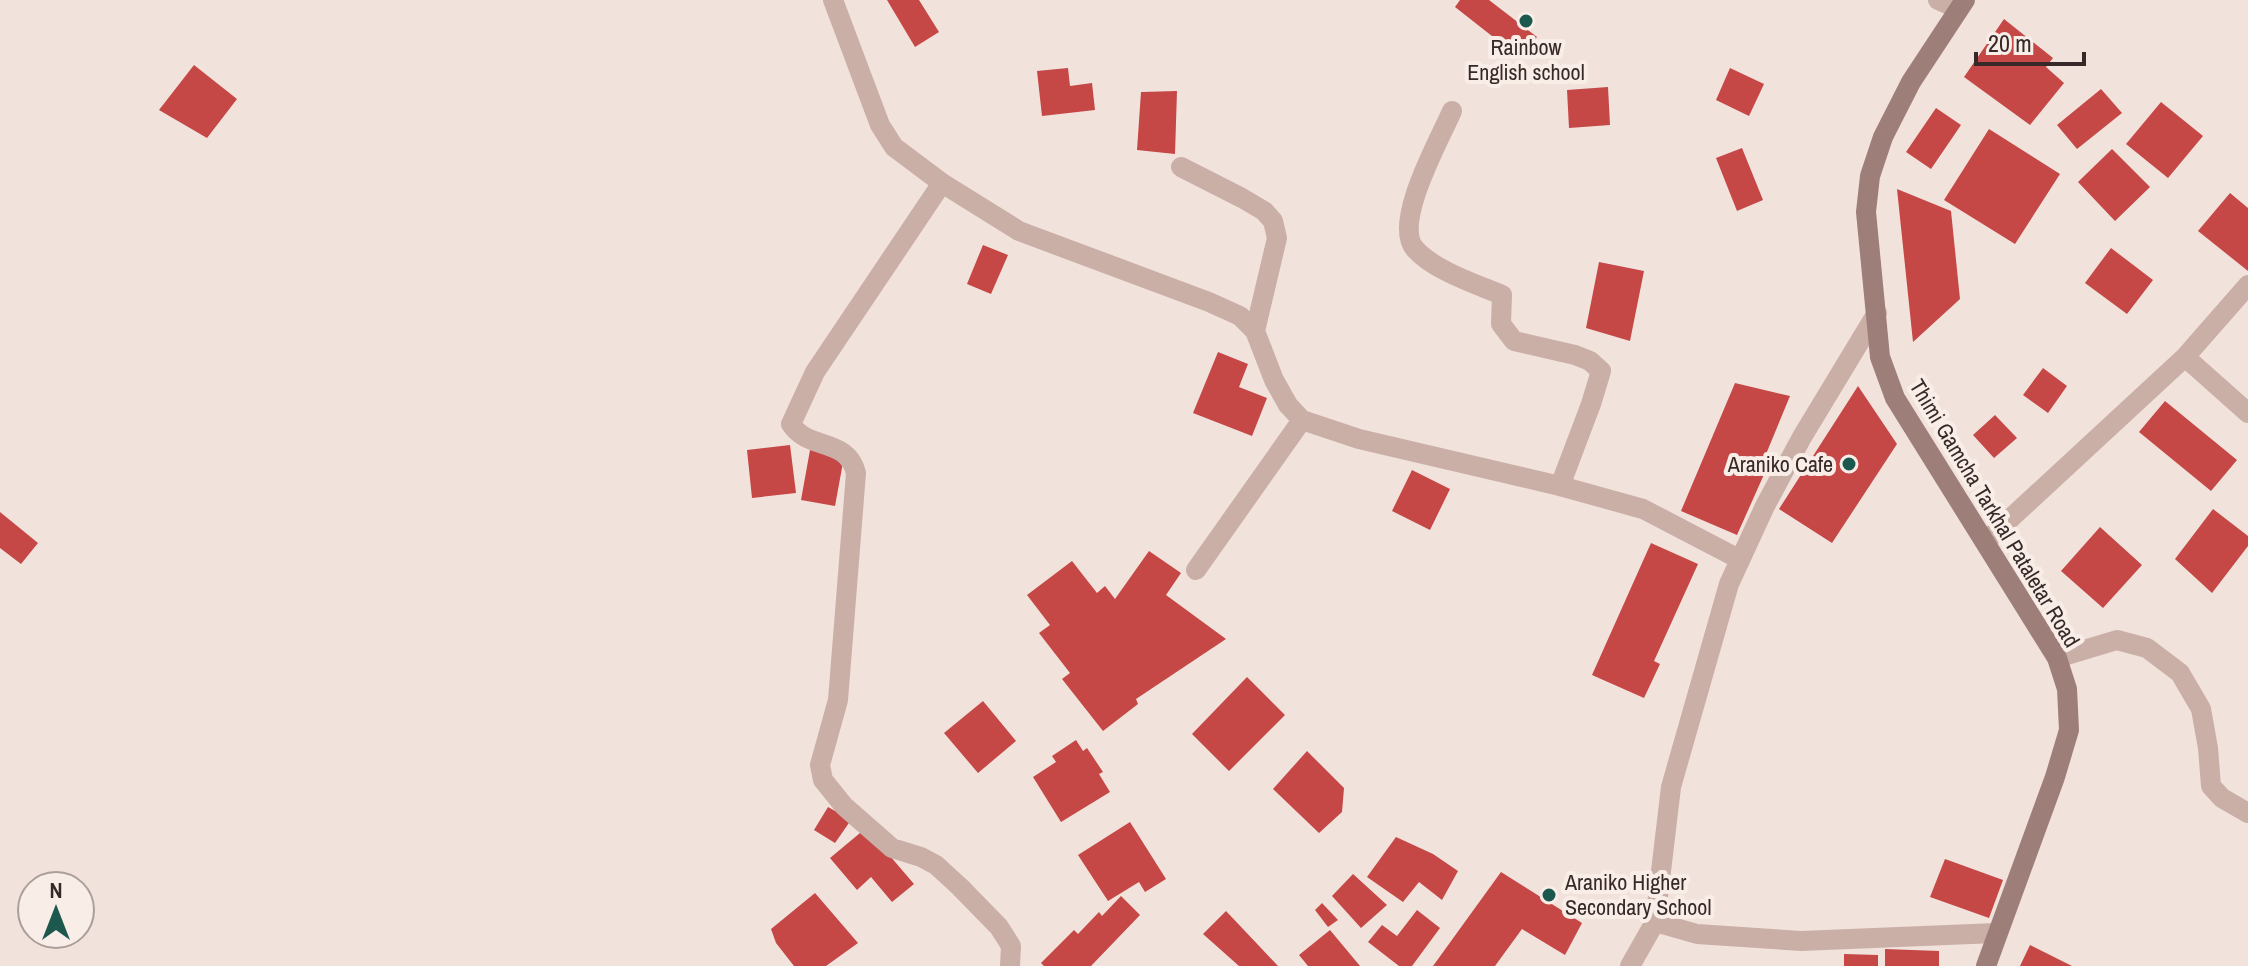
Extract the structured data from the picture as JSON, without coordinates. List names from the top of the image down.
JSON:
{
  "streets": {
    "street": ["Thimi Gamcha Tarkhal Pataletar Road"]
  },
  "places": ["Rainbow English school", "Araniko Cafe", "Araniko Higher Secondary School"],
  "scale_bar": "20 m",
  "north": "top"
}
